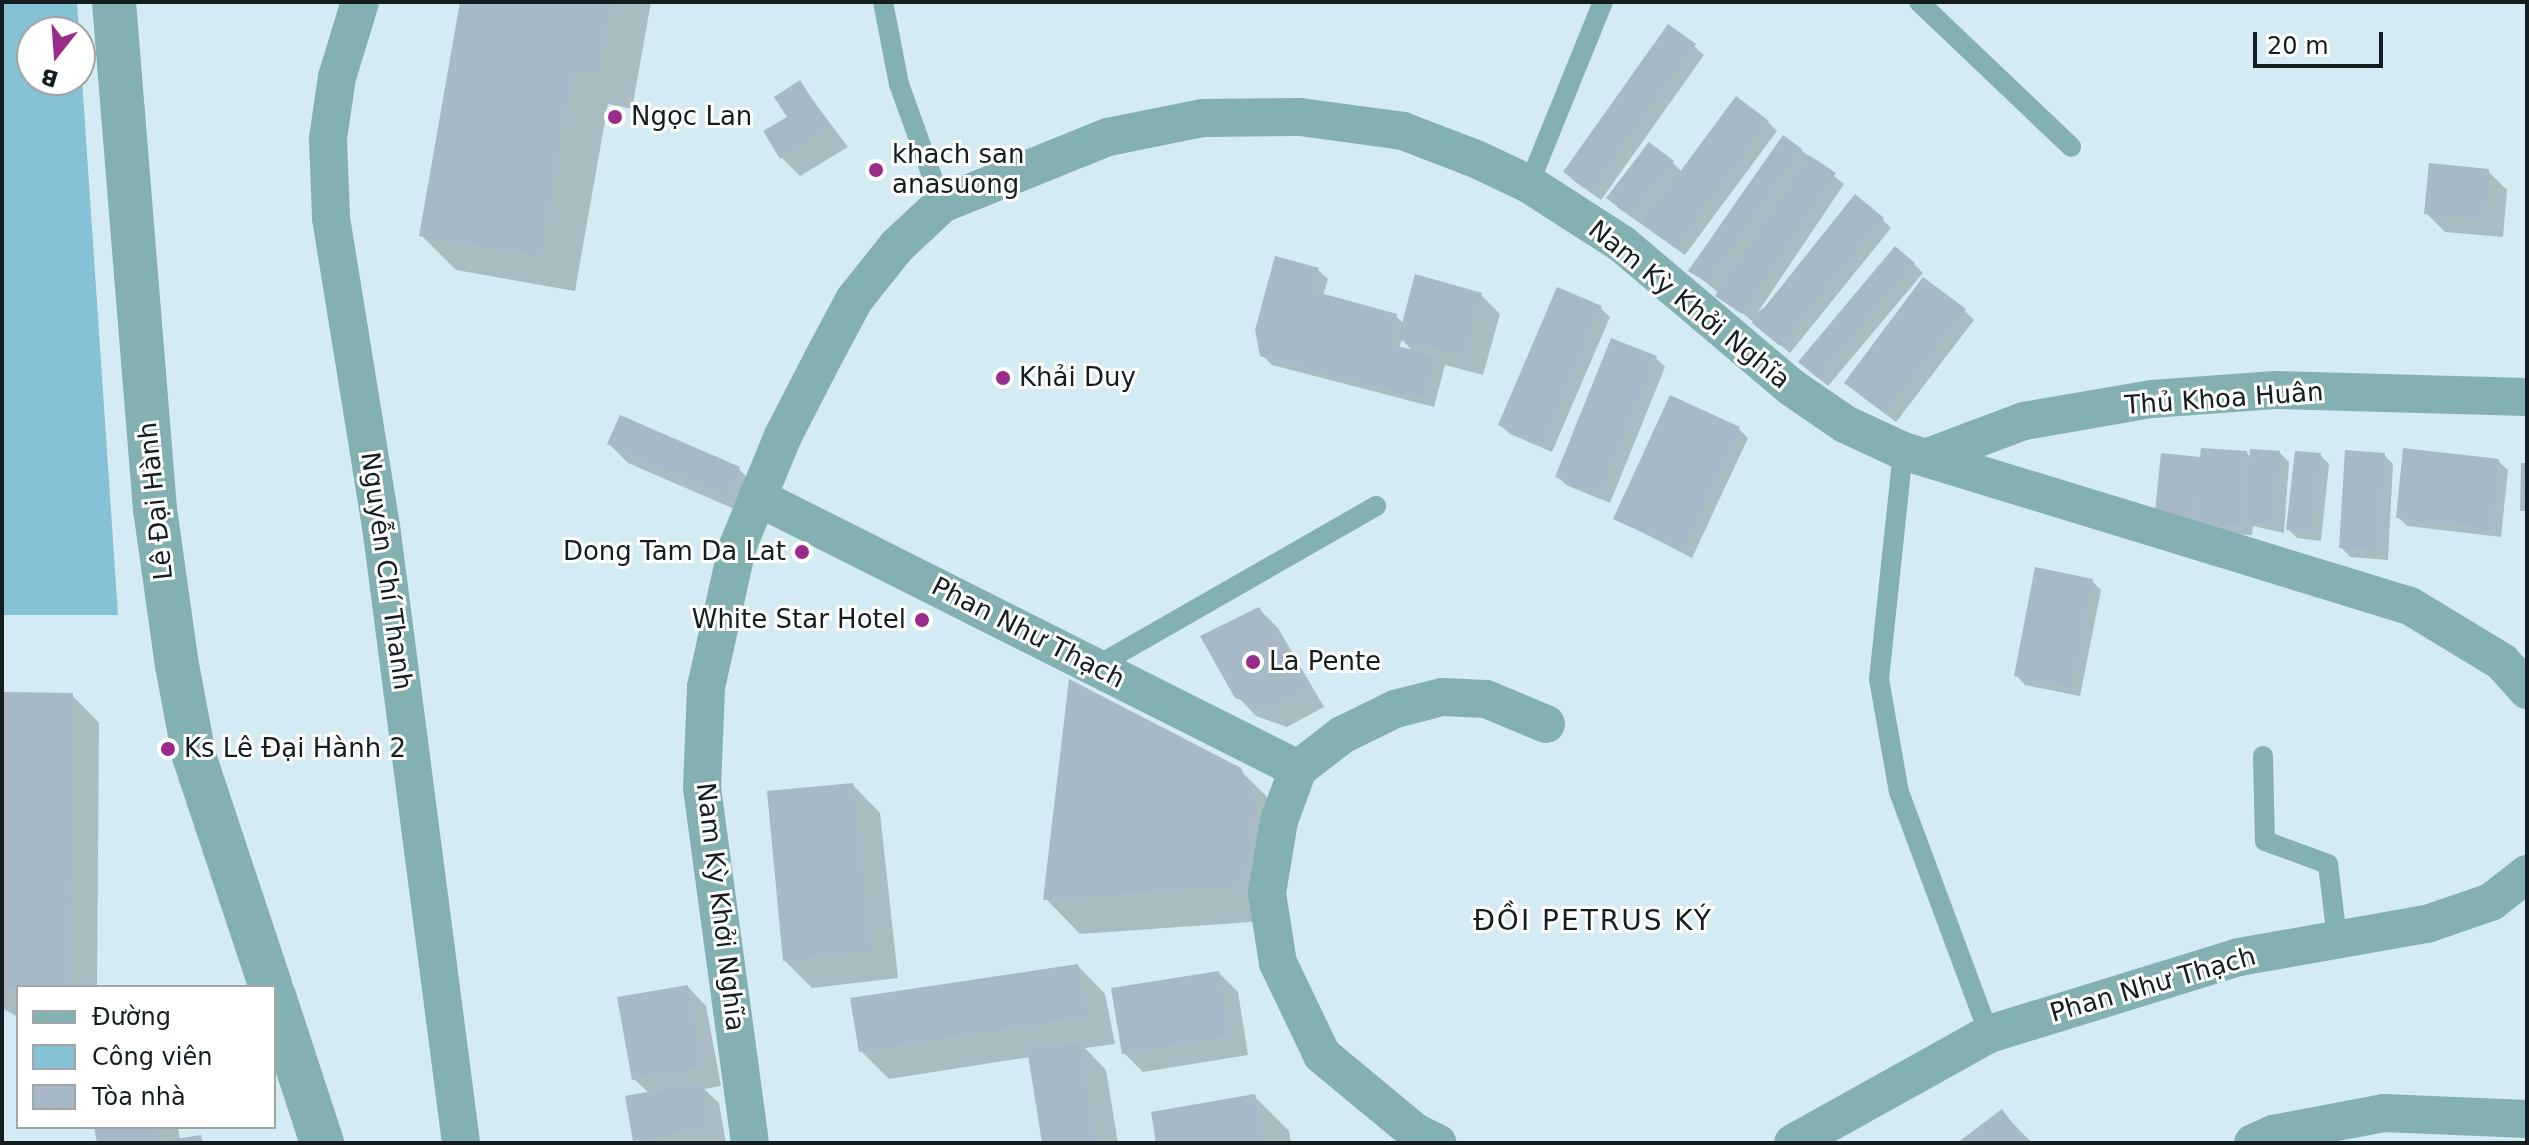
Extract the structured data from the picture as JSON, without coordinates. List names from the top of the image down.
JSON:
{
  "streets": {
    "street": [
      "Nam Kỳ Khởi Nghĩa",
      "Thủ Khoa Huân",
      "Lê Đại Hành",
      "Nguyễn Chí Thanh",
      "Phan Như Thạch"
    ]
  },
  "crossings": [
    ["Nam Kỳ Khởi Nghĩa", "Thủ Khoa Huân"],
    ["Nam Kỳ Khởi Nghĩa", "Phan Như Thạch"]
  ],
  "districts": ["ĐỒI PETRUS KÝ"],
  "places": [
    "Ngọc Lan",
    "khach san anasuong",
    "Khải Duy",
    "Dong Tam Da Lat",
    "White Star Hotel",
    "La Pente",
    "Ks Lê Đại Hành 2"
  ],
  "legend": ["Đường", "Công viên", "Tòa nhà"],
  "scale_bar": "20 m",
  "north": "bottom"
}
